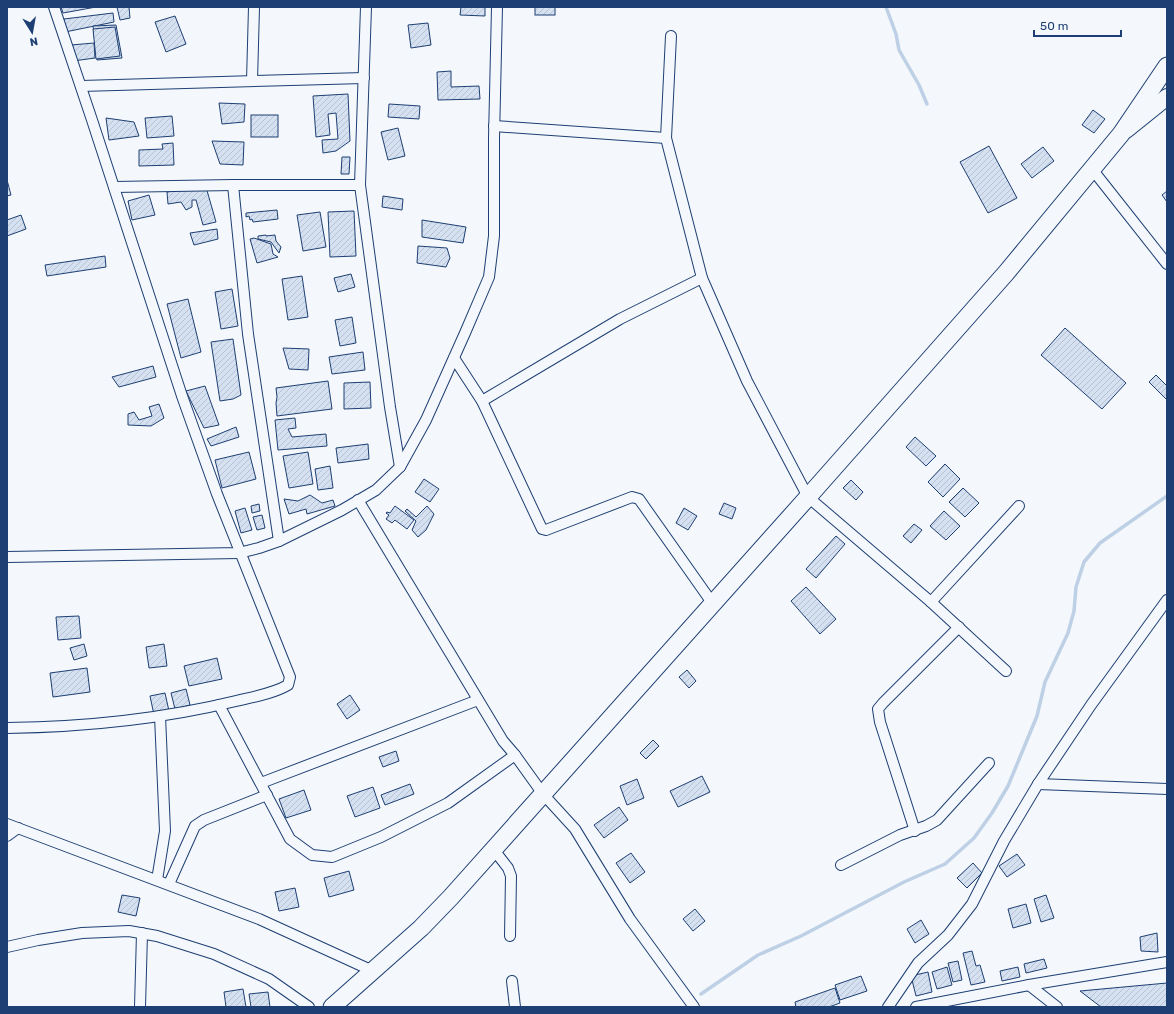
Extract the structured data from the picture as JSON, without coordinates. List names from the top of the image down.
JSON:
{
  "scale_bar": "50 m",
  "north": "bottom"
}
